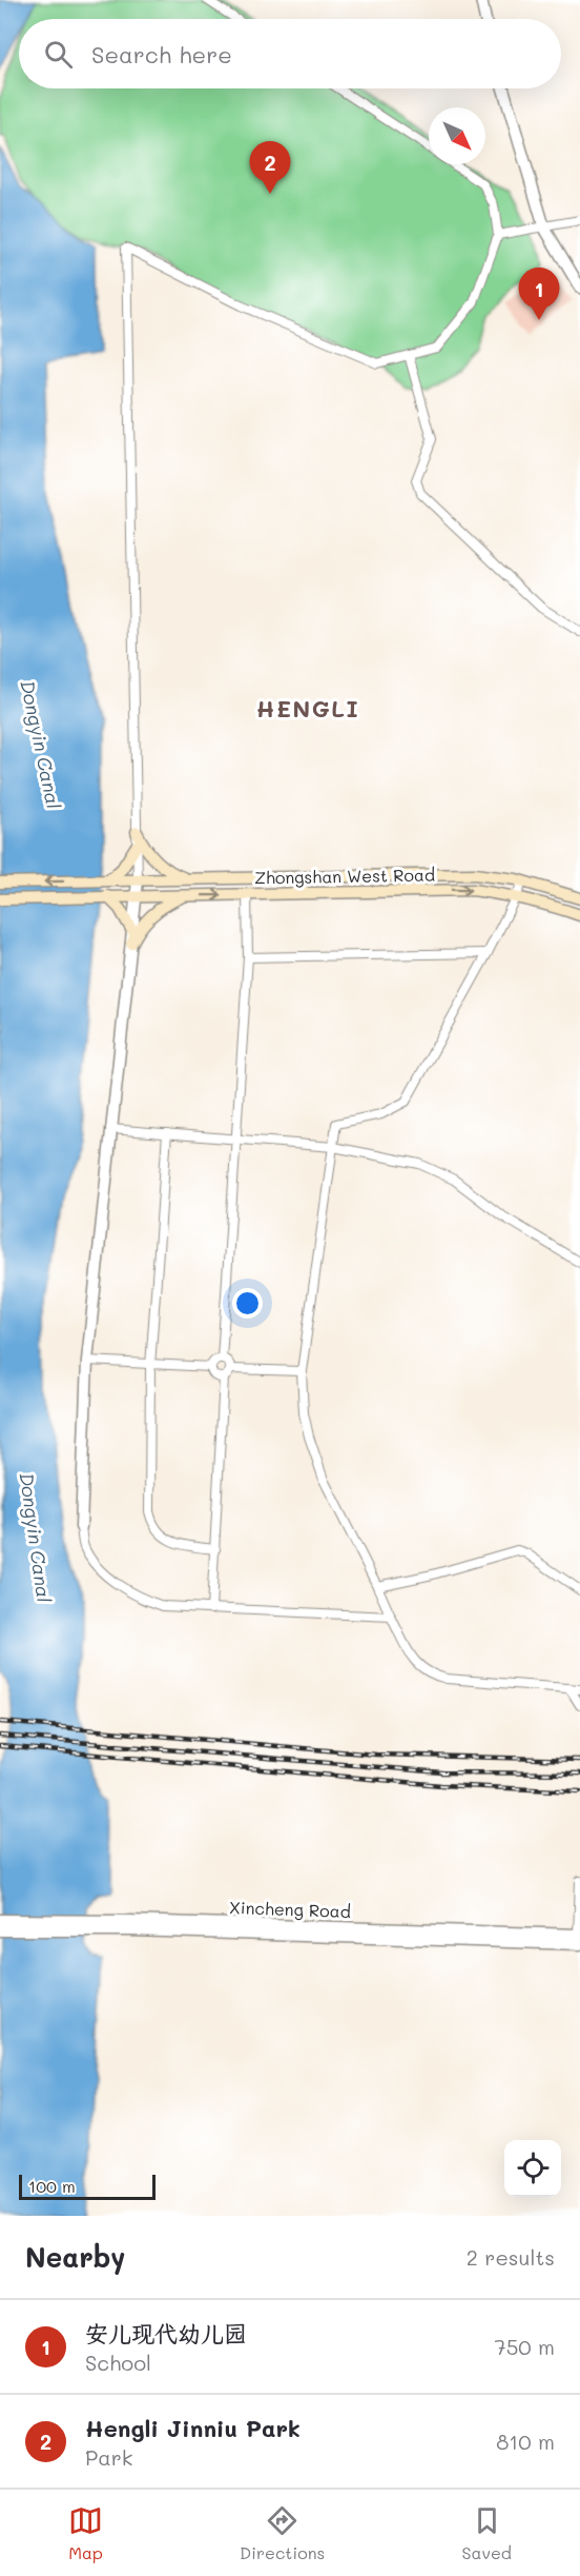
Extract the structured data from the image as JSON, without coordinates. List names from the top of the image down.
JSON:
{
  "streets": {
    "main road": ["Zhongshan West Road"],
    "street": ["Xincheng Road"]
  },
  "districts": ["HENGLI"],
  "water": ["Dongyin Canal"],
  "scale_bar": "100 m",
  "north": "bottom right",
  "page": {
    "search": "Search here",
    "pins": ["2", "1"],
    "scale": "100 m",
    "heading": ["Nearby", "2 results"],
    "list": [
      {
        "mark": "1",
        "name": "安儿现代幼儿园",
        "note": "School",
        "value": "750 m"
      },
      {
        "mark": "2",
        "name": "Hengli Jinniu Park",
        "note": "Park",
        "value": "810 m"
      }
    ],
    "nav": ["Map", "Directions", "Saved"]
  }
}
